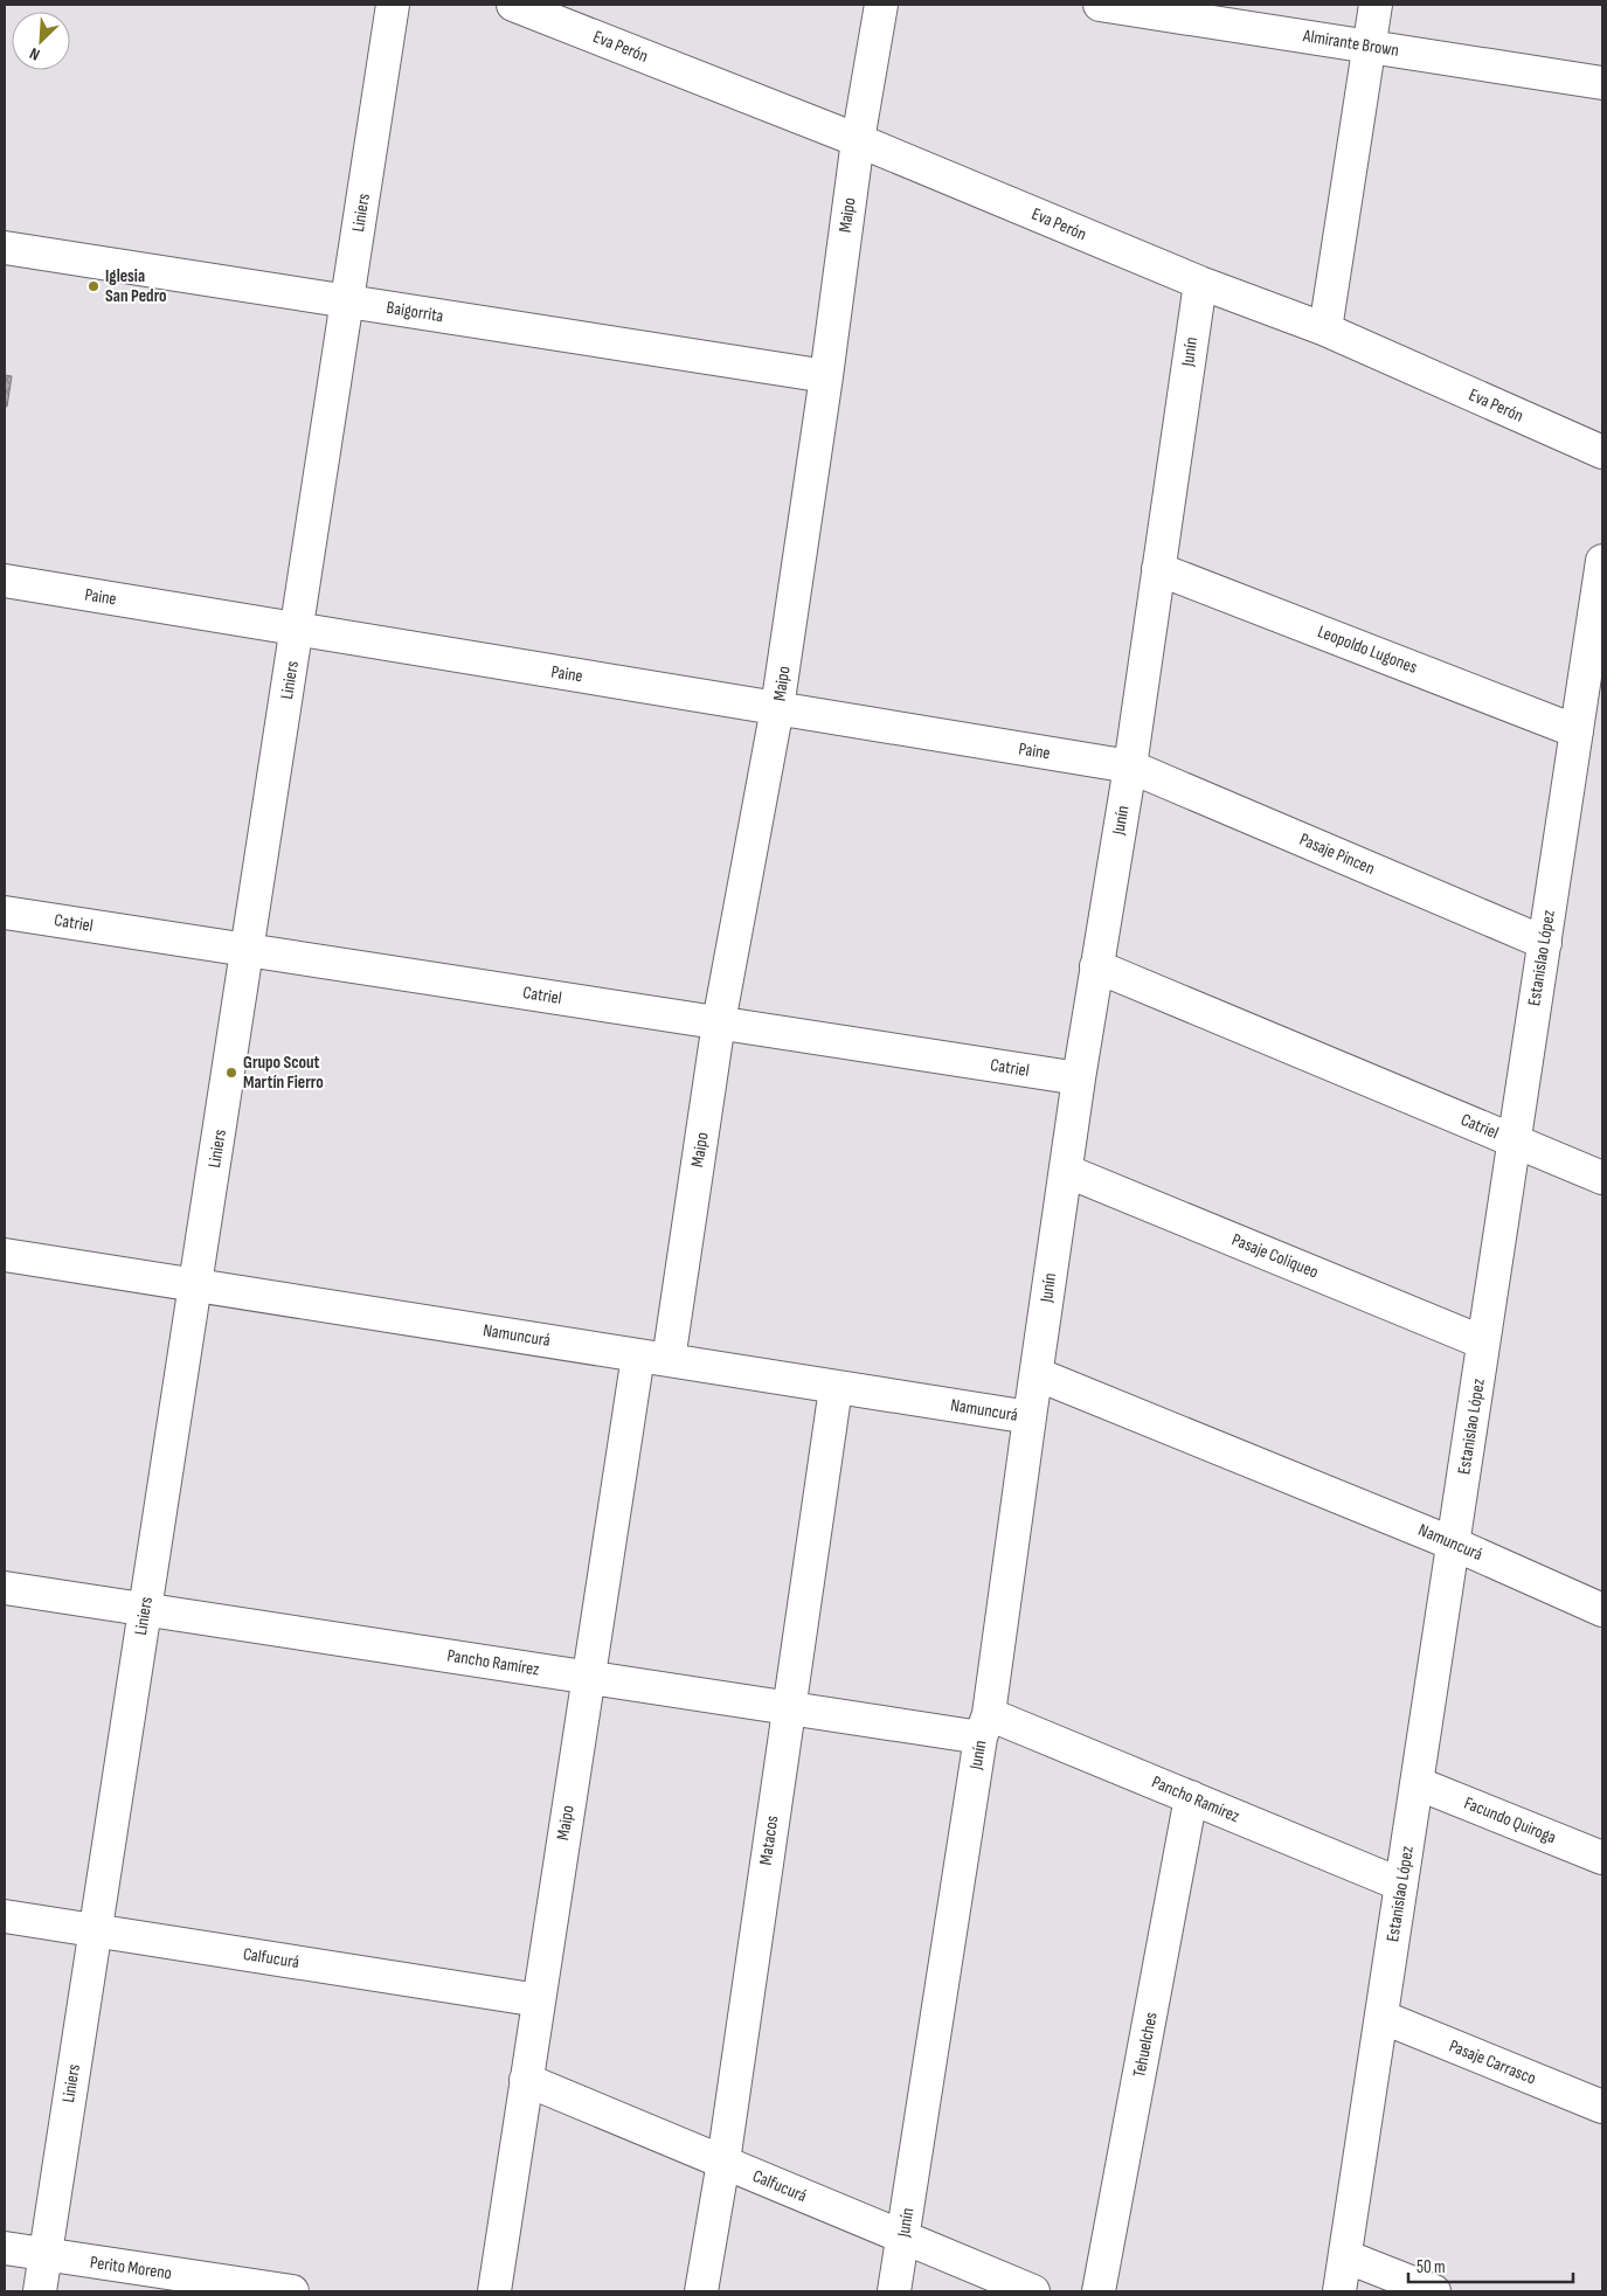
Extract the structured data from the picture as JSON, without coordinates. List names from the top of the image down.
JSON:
{
  "streets": {
    "street": [
      "Almirante Brown",
      "Eva Perón",
      "Liniers",
      "Maipo",
      "Baigorrita",
      "Junín",
      "Paine",
      "Leopoldo Lugones",
      "Pasaje Pincen",
      "Catriel",
      "Estanislao López",
      "Pasaje Coliqueo",
      "Namuncurá",
      "Pancho Ramírez",
      "Facundo Quiroga",
      "Matacos",
      "Calfucurá",
      "Tehuelches",
      "Pasaje Carrasco",
      "Perito Moreno"
    ]
  },
  "crossings": [
    ["Eva Perón", "Maipo"],
    ["Eva Perón", "Junín"],
    ["Liniers", "Baigorrita"],
    ["Liniers", "Paine"],
    ["Liniers", "Catriel"],
    ["Liniers", "Namuncurá"],
    ["Liniers", "Pancho Ramírez"],
    ["Liniers", "Calfucurá"],
    ["Liniers", "Perito Moreno"],
    ["Maipo", "Baigorrita"],
    ["Maipo", "Paine"],
    ["Maipo", "Catriel"],
    ["Maipo", "Namuncurá"],
    ["Maipo", "Pancho Ramírez"],
    ["Maipo", "Calfucurá"],
    ["Junín", "Paine"],
    ["Junín", "Leopoldo Lugones"],
    ["Junín", "Pasaje Pincen"],
    ["Junín", "Catriel"],
    ["Junín", "Pasaje Coliqueo"],
    ["Junín", "Namuncurá"],
    ["Junín", "Pancho Ramírez"],
    ["Junín", "Calfucurá"],
    ["Paine", "Pasaje Pincen"],
    ["Leopoldo Lugones", "Estanislao López"],
    ["Pasaje Pincen", "Estanislao López"],
    ["Catriel", "Estanislao López"],
    ["Estanislao López", "Pasaje Coliqueo"],
    ["Estanislao López", "Namuncurá"],
    ["Estanislao López", "Pancho Ramírez"],
    ["Estanislao López", "Facundo Quiroga"],
    ["Estanislao López", "Pasaje Carrasco"],
    ["Namuncurá", "Matacos"],
    ["Pancho Ramírez", "Matacos"],
    ["Pancho Ramírez", "Tehuelches"],
    ["Matacos", "Calfucurá"]
  ],
  "places": ["Iglesia San Pedro", "Grupo Scout Martín Fierro"],
  "scale_bar": "50 m",
  "north": "bottom left"
}
